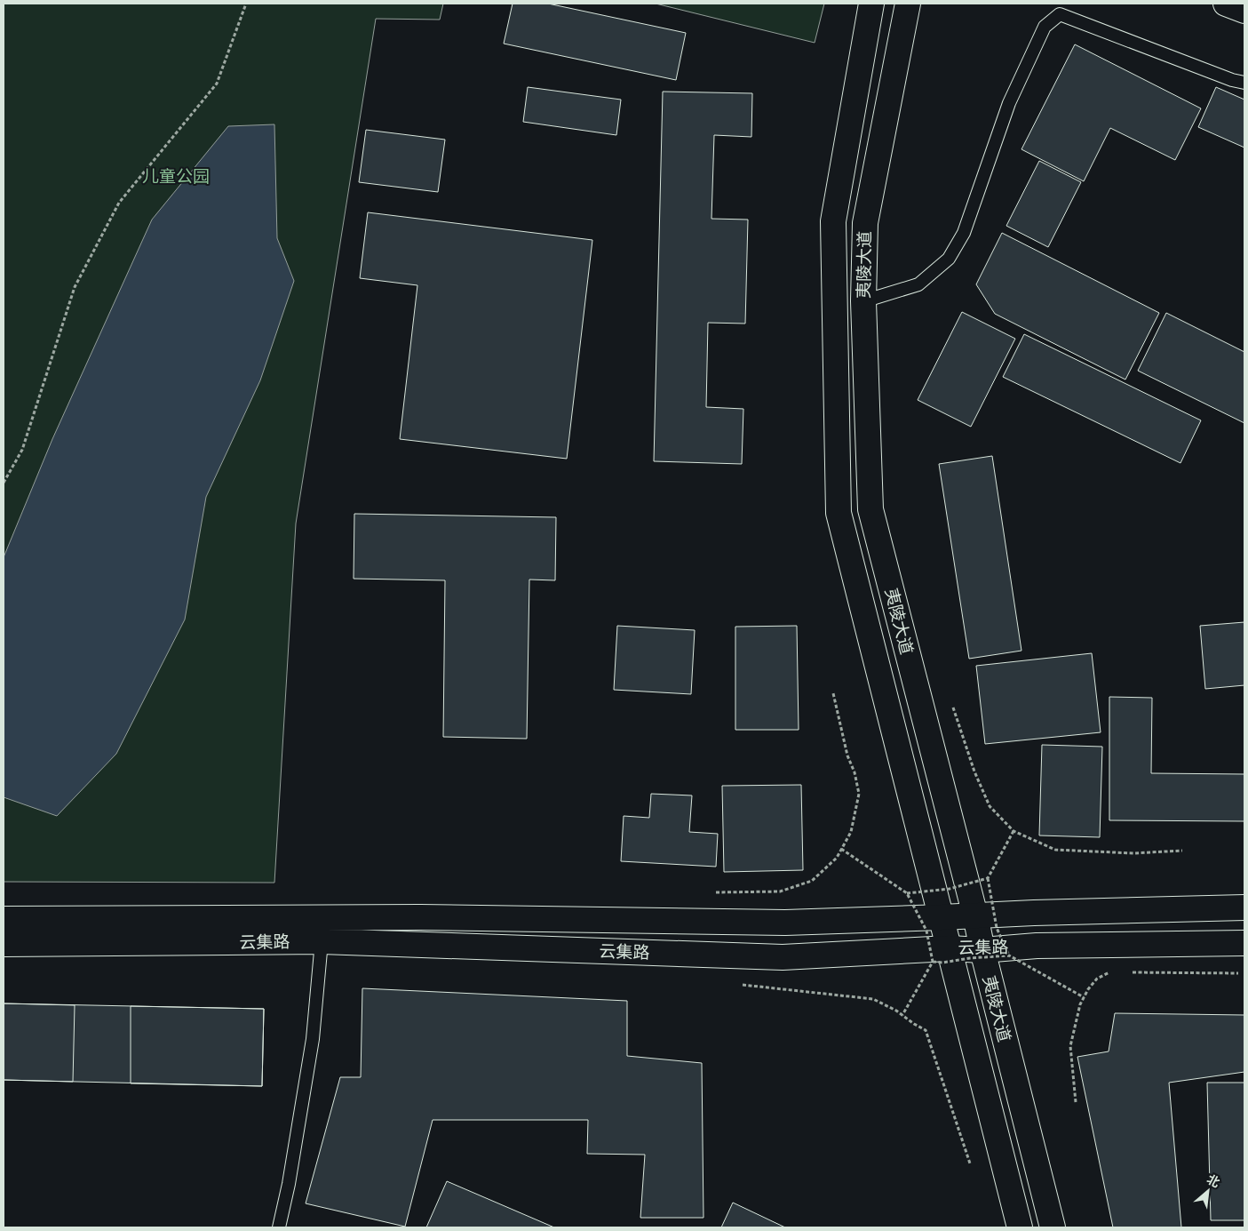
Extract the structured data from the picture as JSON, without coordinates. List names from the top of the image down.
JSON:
{
  "streets": {
    "main road": ["夷陵大道", "云集路"]
  },
  "crossings": [
    ["夷陵大道", "云集路"]
  ],
  "parks": ["儿童公园"],
  "north": "top right"
}
